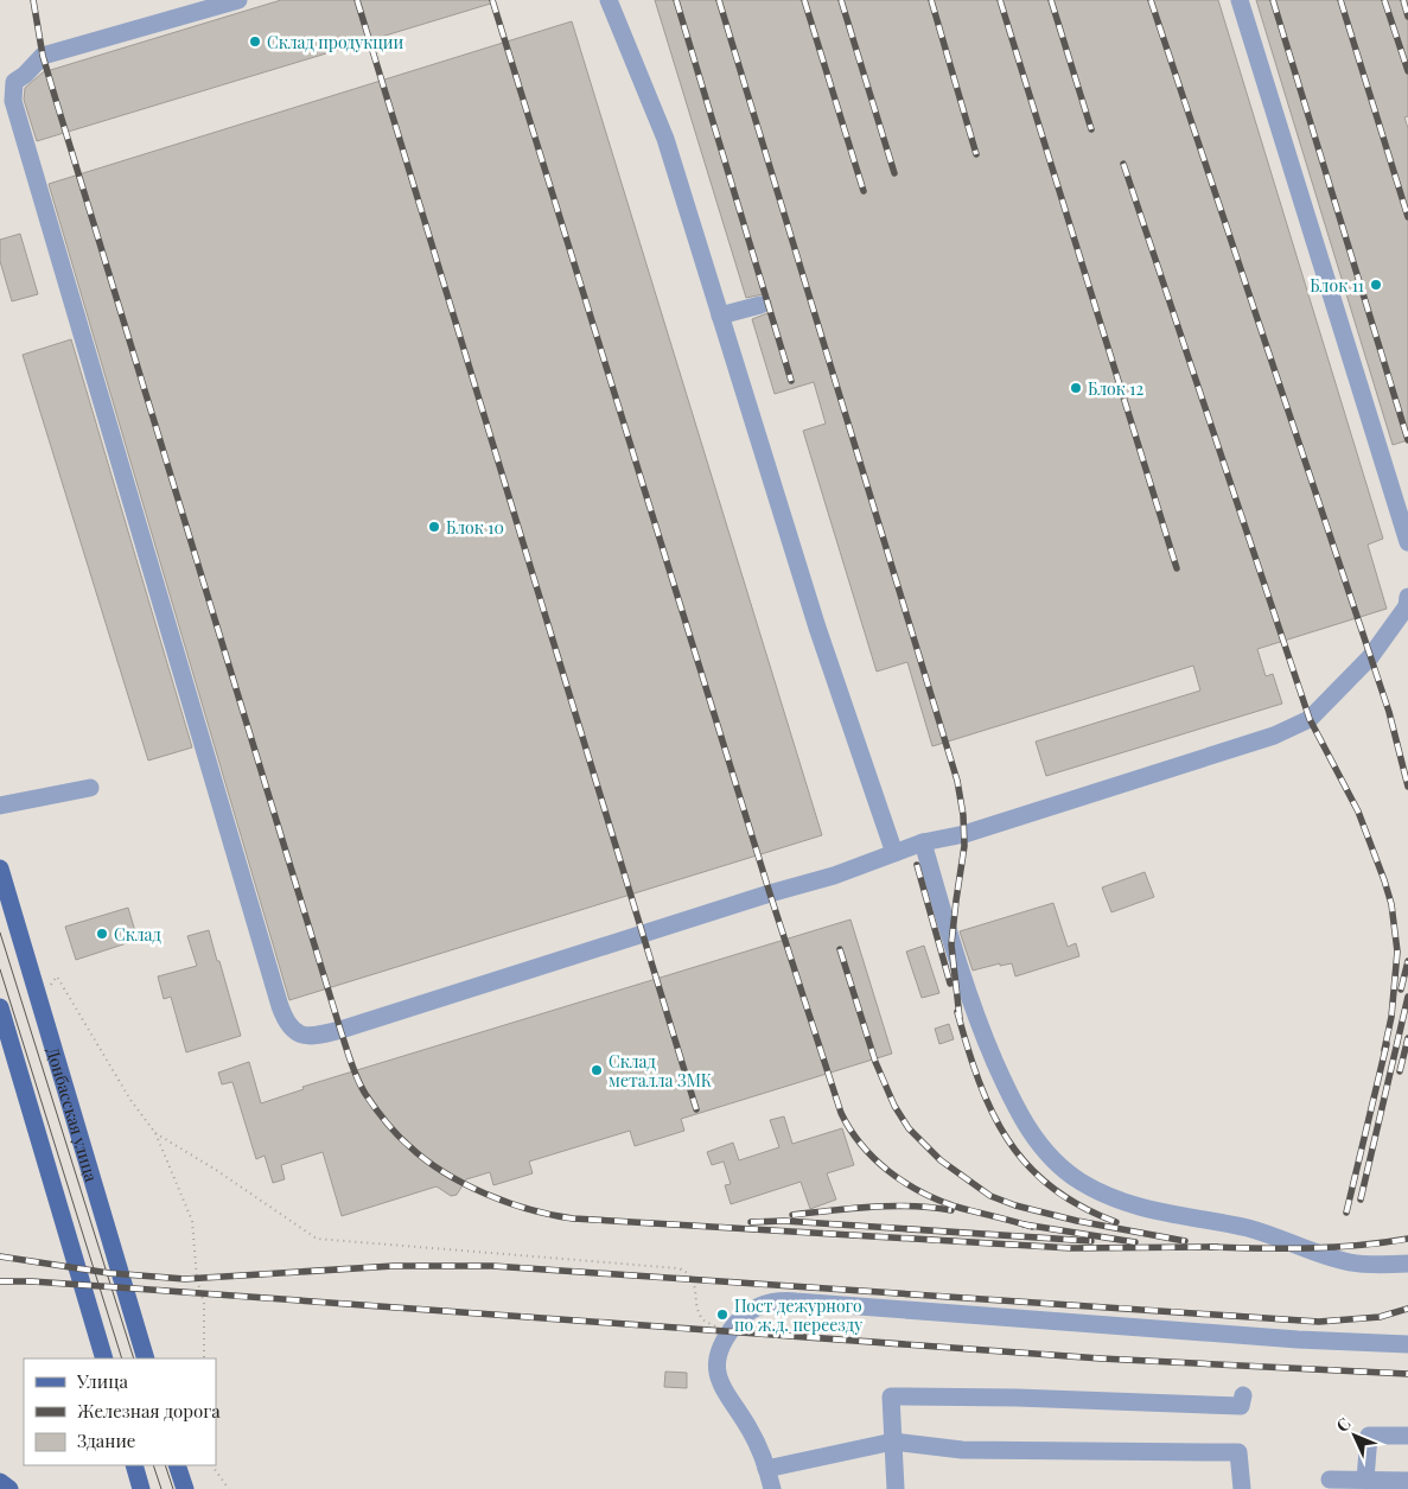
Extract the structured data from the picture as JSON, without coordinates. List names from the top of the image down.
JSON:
{
  "streets": {
    "main road": ["Донбасская улица"]
  },
  "places": [
    "Склад продукции",
    "Блок 11",
    "Блок 12",
    "Блок 10",
    "Склад",
    "Склад металла ЗМК",
    "Пост дежурного по ж.д. переезду"
  ],
  "legend": ["Улица", "Железная дорога", "Здание"],
  "north": "top left"
}
